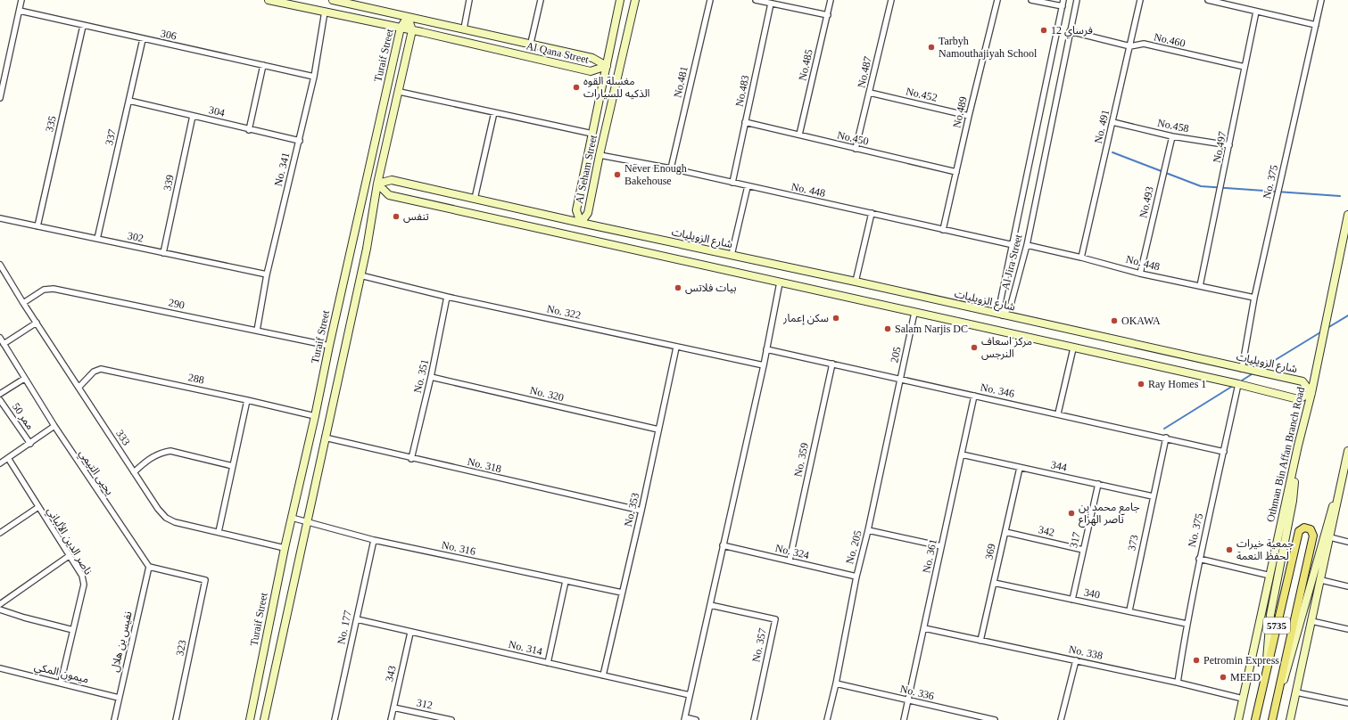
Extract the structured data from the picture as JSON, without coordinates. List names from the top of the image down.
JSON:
{
  "streets": {
    "main road": ["5735"],
    "street": [
      "306",
      "No.460",
      "Al Qana Street",
      "Turaif Street",
      "No.485",
      "No.487",
      "No.481",
      "No.483",
      "No.452",
      "304",
      "No.489",
      "335",
      "No.458",
      "No. 491",
      "337",
      "No.450",
      "No.497",
      "No. 341",
      "Al Seham Street",
      "No. 375",
      "339",
      "No. 448",
      "No.493",
      "302",
      "شارع الزويليات",
      "Al Jira Street",
      "290",
      "No. 322",
      "205",
      "No. 351",
      "288",
      "No. 346",
      "No. 320",
      "ممر 50",
      "333",
      "Othman Bin Affan Branch Road",
      "No. 359",
      "No. 318",
      "344",
      "يحيى التيمي",
      "No. 353",
      "342",
      "317",
      "ناصر الدين الألباني",
      "373",
      "No. 205",
      "No. 316",
      "No. 324",
      "369",
      "No. 361",
      "340",
      "No. 177",
      "نفيس بن هلال",
      "No. 357",
      "323",
      "No. 314",
      "No. 338",
      "ميمون المكي",
      "343",
      "No. 336",
      "312"
    ]
  },
  "crossings": [
    ["306", "335"],
    ["306", "337"],
    ["306", "No. 341"],
    ["No.460", "No. 491"],
    ["No.460", "No.497"],
    ["No.460", "Al Jira Street"],
    ["Al Qana Street", "Turaif Street"],
    ["Al Qana Street", "No. 341"],
    ["Al Qana Street", "Al Seham Street"],
    ["Turaif Street", "شارع الزويليات"],
    ["Turaif Street", "290"],
    ["Turaif Street", "No. 322"],
    ["Turaif Street", "288"],
    ["Turaif Street", "333"],
    ["Turaif Street", "No. 318"],
    ["Turaif Street", "No. 316"],
    ["No.485", "No.450"],
    ["No.487", "No.452"],
    ["No.487", "No.450"],
    ["No.481", "No. 448"],
    ["No.483", "No.450"],
    ["No.483", "No. 448"],
    ["No.452", "No.489"],
    ["304", "337"],
    ["304", "No. 341"],
    ["304", "339"],
    ["No.489", "No.450"],
    ["No.489", "No. 448"],
    ["335", "302"],
    ["No.458", "No. 491"],
    ["No.458", "No.497"],
    ["No.458", "No.493"],
    ["No. 491", "No. 448"],
    ["337", "302"],
    ["No.497", "No. 448"],
    ["No. 341", "302"],
    ["No. 341", "290"],
    ["Al Seham Street", "No. 448"],
    ["Al Seham Street", "شارع الزويليات"],
    ["No. 375", "No. 448"],
    ["No. 375", "شارع الزويليات"],
    ["No. 375", "No. 346"],
    ["No. 375", "340"],
    ["No. 375", "No. 338"],
    ["339", "302"],
    ["No. 448", "No.493"],
    ["No. 448", "Al Jira Street"],
    ["شارع الزويليات", "Al Jira Street"],
    ["شارع الزويليات", "Othman Bin Affan Branch Road"],
    ["290", "333"],
    ["No. 322", "No. 351"],
    ["No. 322", "No. 353"],
    ["205", "No. 346"],
    ["205", "No. 205"],
    ["No. 351", "No. 320"],
    ["No. 351", "No. 318"],
    ["288", "333"],
    ["No. 346", "No. 359"],
    ["No. 346", "373"],
    ["No. 346", "No. 205"],
    ["No. 346", "No. 361"],
    ["No. 320", "No. 353"],
    ["Othman Bin Affan Branch Road", "No. 338"],
    ["No. 359", "No. 324"],
    ["No. 318", "No. 353"],
    ["344", "317"],
    ["344", "373"],
    ["344", "369"],
    ["344", "No. 361"],
    ["يحيى التيمي", "نفيس بن هلال"],
    ["يحيى التيمي", "323"],
    ["No. 353", "No. 316"],
    ["No. 353", "No. 314"],
    ["342", "317"],
    ["342", "369"],
    ["317", "340"],
    ["ناصر الدين الألباني", "ميمون المكي"],
    ["373", "340"],
    ["No. 205", "No. 324"],
    ["No. 205", "No. 336"],
    ["No. 316", "No. 177"],
    ["369", "340"],
    ["369", "No. 338"],
    ["No. 361", "No. 338"],
    ["No. 361", "No. 336"],
    ["No. 177", "No. 314"],
    ["نفيس بن هلال", "323"],
    ["نفيس بن هلال", "ميمون المكي"],
    ["No. 314", "343"],
    ["343", "312"]
  ],
  "places": [
    "فرساي 12",
    "Tarbyh Namouthajiyah School",
    "مغسلة القوه الذكيه للسيارات",
    "Never Enough Bakehouse",
    "تنفس",
    "بيات فلاتس",
    "سكن إعمار",
    "OKAWA",
    "Salam Narjis DC",
    "مركز اسعاف النرجس",
    "Ray Homes 1",
    "جامع محمد بن ناصر الهزاع",
    "جمعية خيرات لحفظ النعمة",
    "Petromin Express",
    "MEED"
  ]
}
